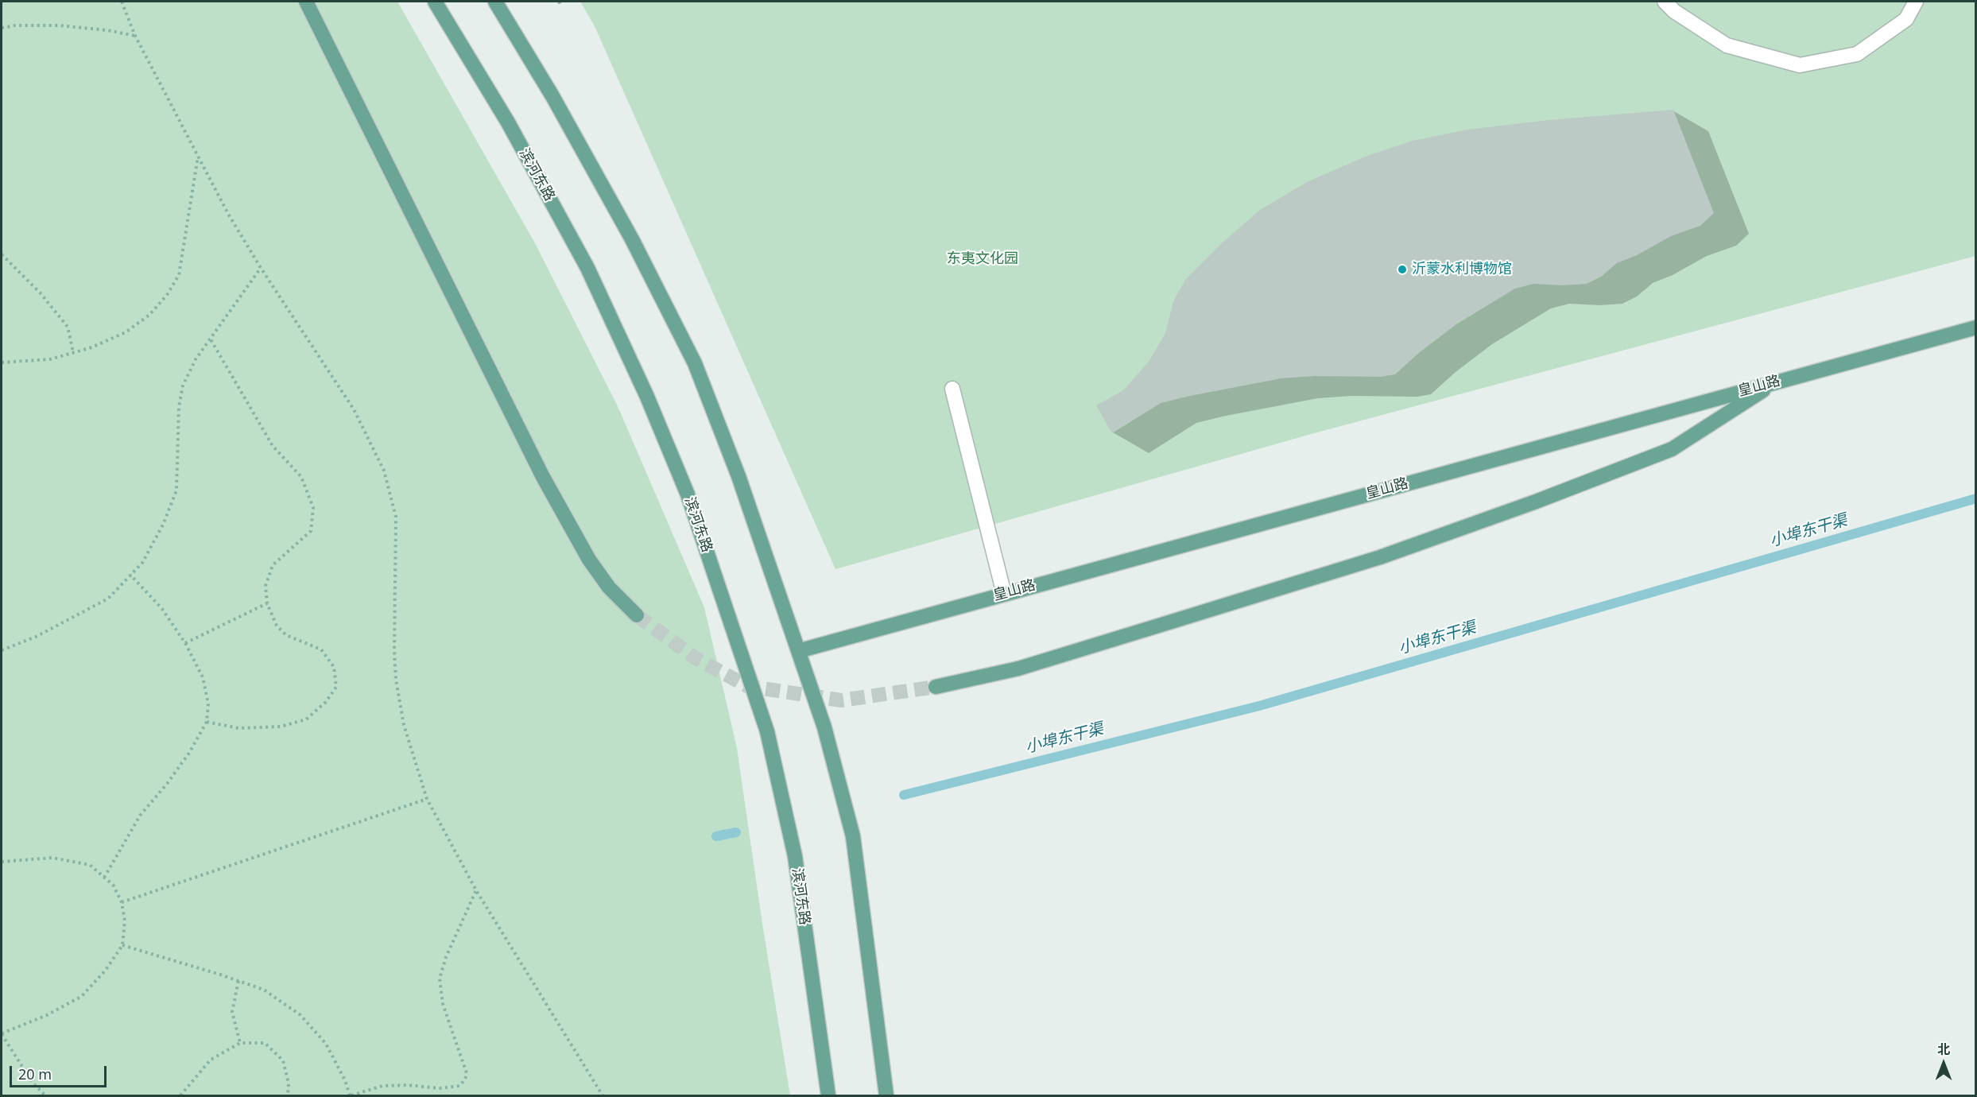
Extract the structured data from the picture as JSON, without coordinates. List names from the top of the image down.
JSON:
{
  "streets": {
    "main road": ["滨河东路", "皇山路"]
  },
  "water": ["小埠东干渠"],
  "parks": ["东夷文化园"],
  "places": ["沂蒙水利博物馆"],
  "scale_bar": "20 m",
  "north": "top"
}
